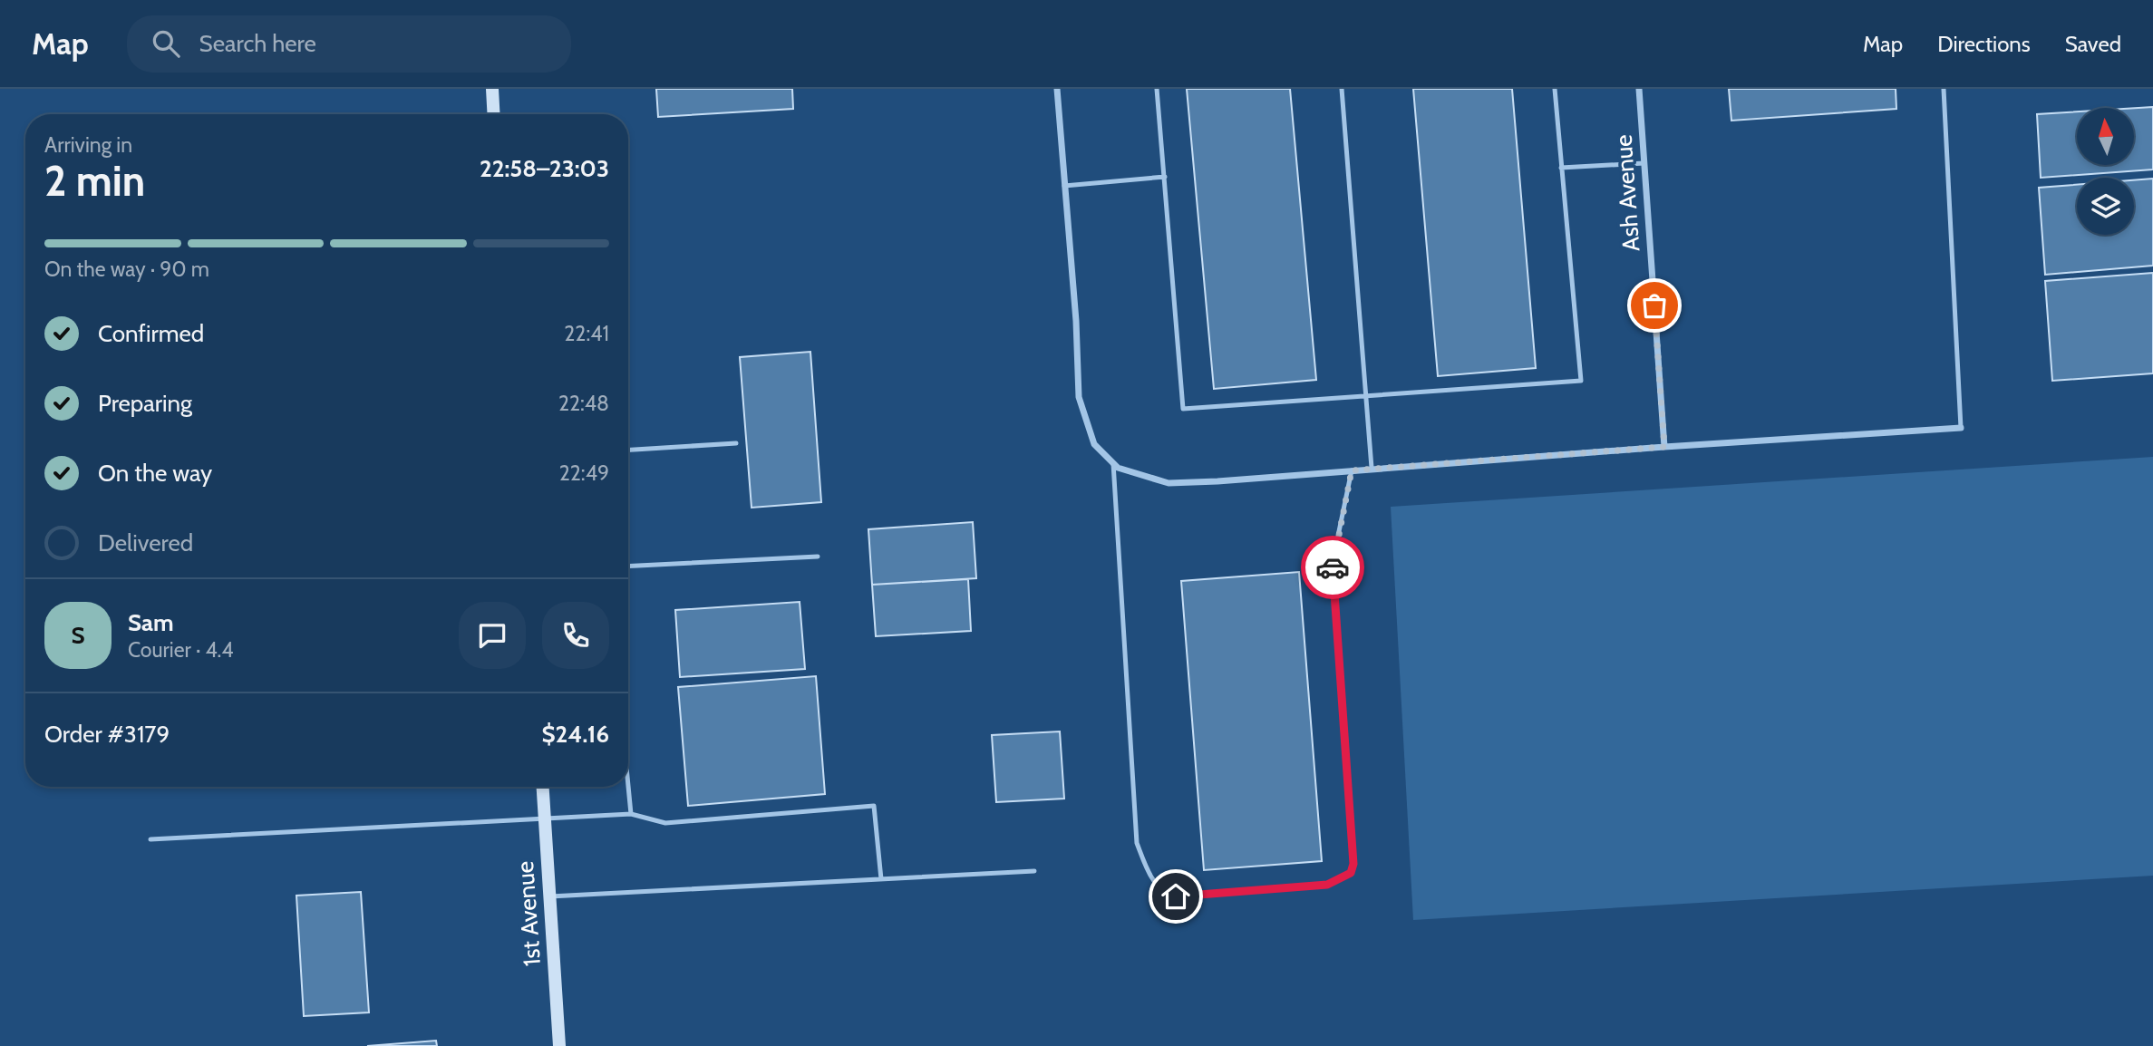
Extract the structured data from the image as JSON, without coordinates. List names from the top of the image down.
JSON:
{
  "streets": {
    "main road": ["1st Avenue"],
    "street": ["Ash Avenue"]
  },
  "north": "top",
  "page": {
    "header": "Map",
    "search": "Search here",
    "nav": ["Map", "Directions", "Saved"],
    "heading": ["2 min", "Arriving in", "22:58–23:03"],
    "panel": [
      "Sam",
      "Courier · 4.4",
      "Order #3179",
      "$24.16"
    ],
    "bar": "On the way · 90 m",
    "list": [
      ["Confirmed", "22:41"],
      ["Preparing", "22:48"],
      ["On the way", "22:49"],
      "Delivered"
    ],
    "round": "S"
  }
}
